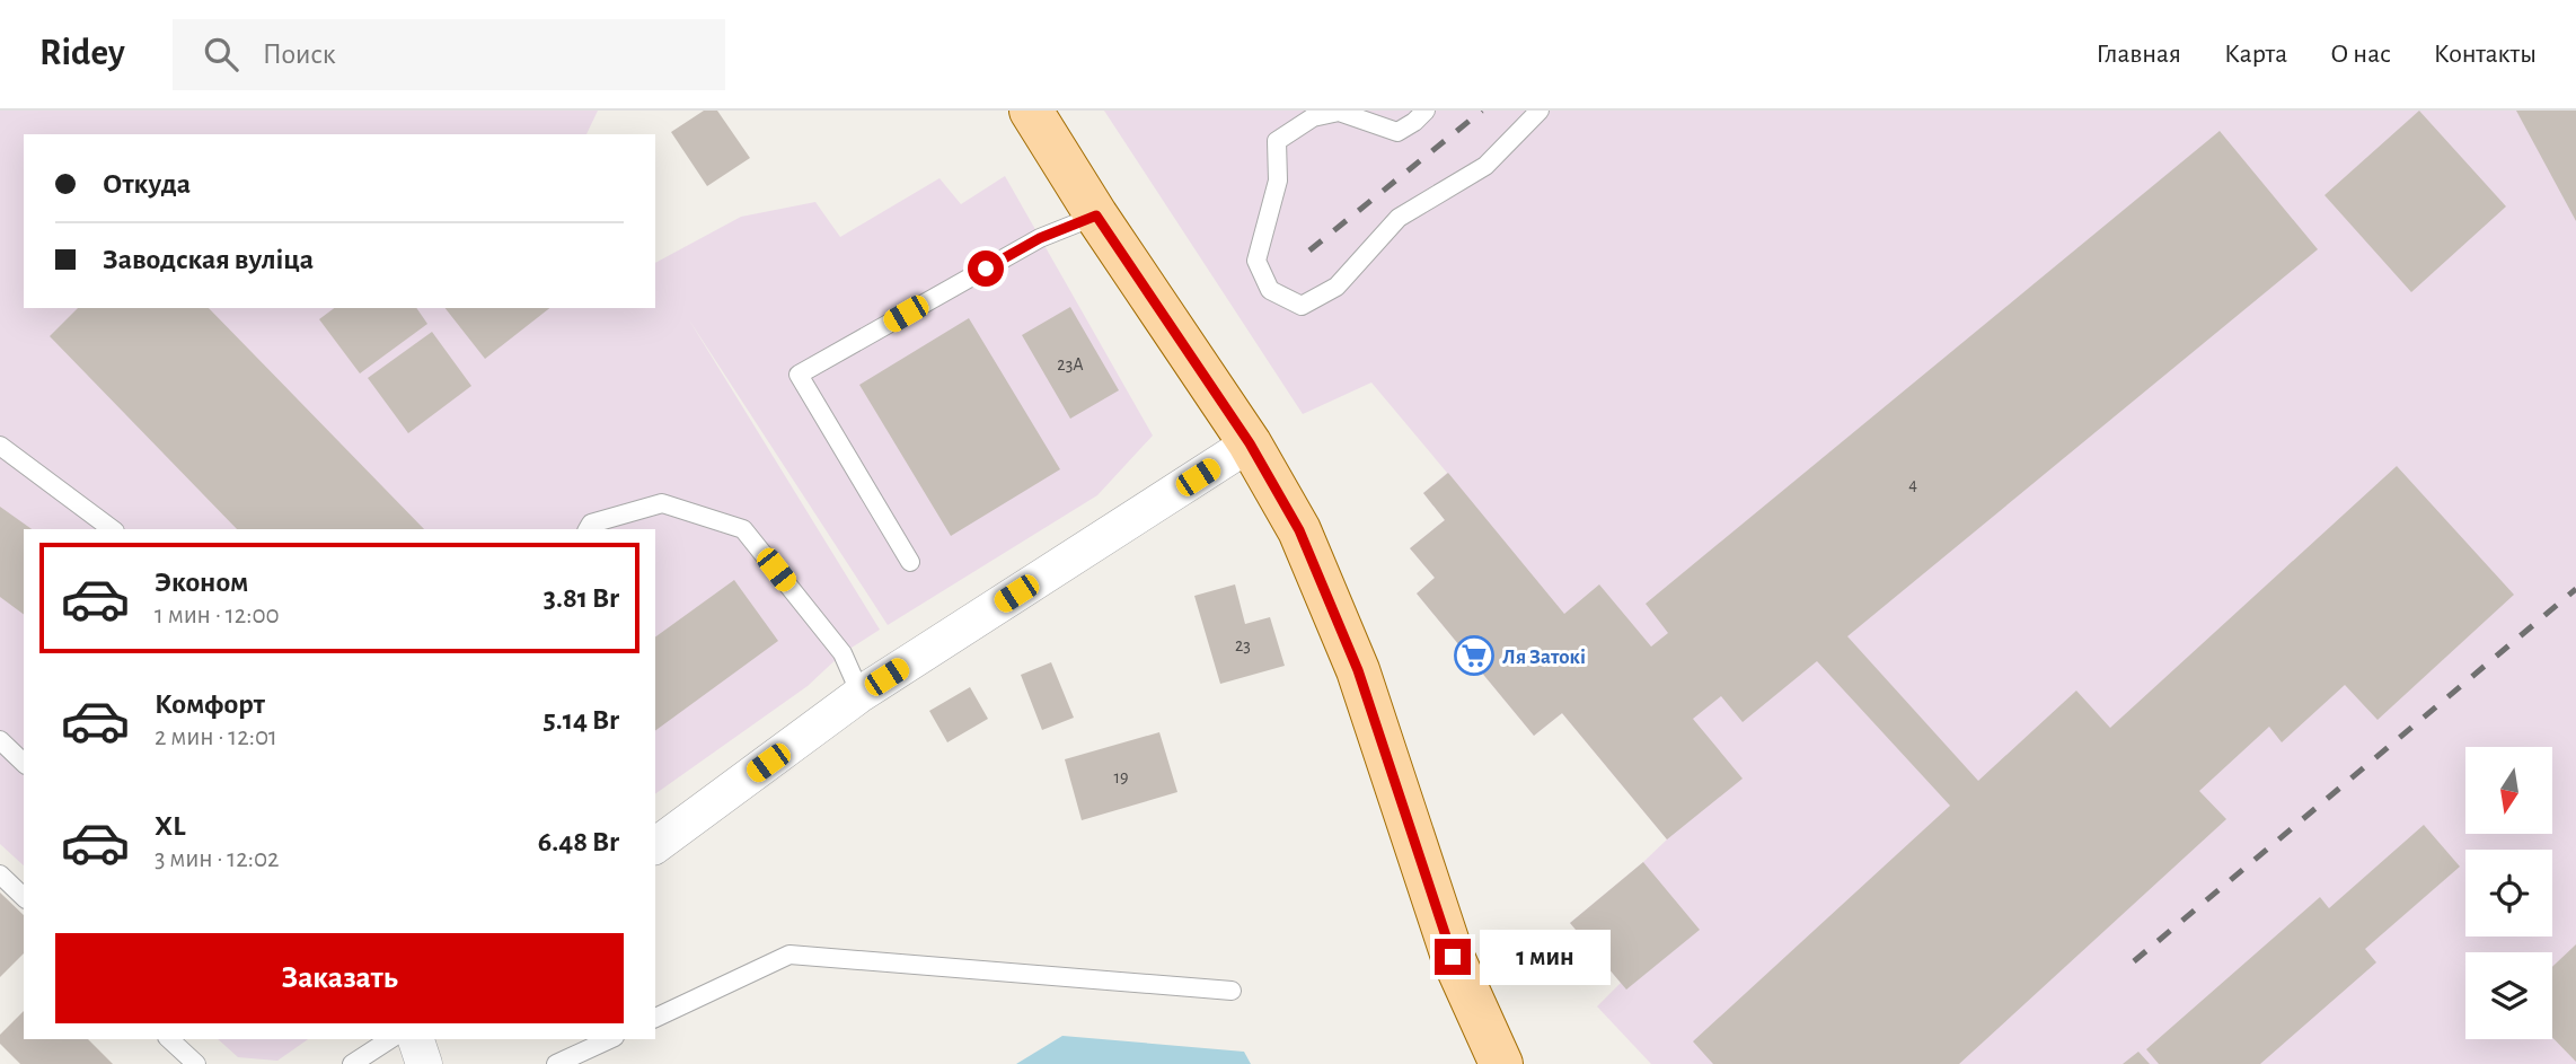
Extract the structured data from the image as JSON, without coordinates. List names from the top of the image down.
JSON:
{
  "places": {
    "supermarket": ["Ля Затокі"]
  },
  "house_numbers": [
    "23А",
    "4",
    "23",
    "19"
  ],
  "north": "bottom",
  "page": {
    "header": "Ridey",
    "search": "Поиск",
    "nav": [
      "Главная",
      "Карта",
      "О нас",
      "Контакты"
    ],
    "banner": ["Откуда", "Заводская вуліца"],
    "list": [
      {
        "name": "Эконом",
        "note": "1 мин · 12:00",
        "value": "3.81 Br"
      },
      {
        "name": "Комфорт",
        "note": "2 мин · 12:01",
        "value": "5.14 Br"
      },
      {
        "name": "XL",
        "note": "3 мин · 12:02",
        "value": "6.48 Br"
      }
    ],
    "buttons": "Заказать",
    "bubble": "1 мин"
  }
}
